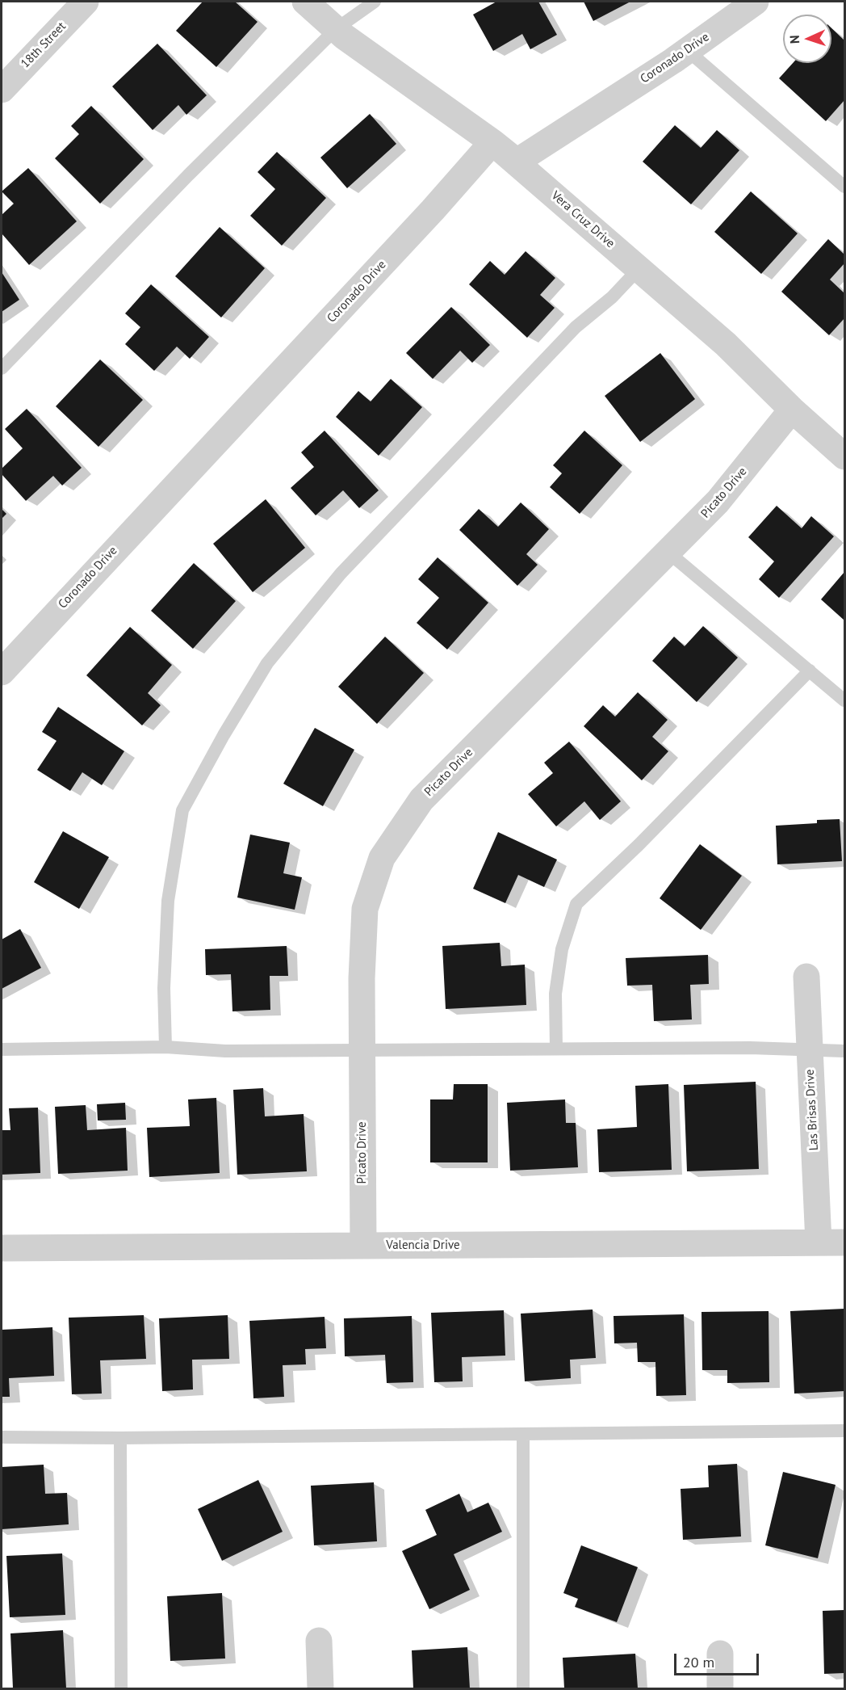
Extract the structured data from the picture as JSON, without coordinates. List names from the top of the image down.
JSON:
{
  "streets": {
    "street": [
      "18th Street",
      "Coronado Drive",
      "Vera Cruz Drive",
      "Picato Drive",
      "Las Brisas Drive",
      "Valencia Drive"
    ]
  },
  "crossings": [
    ["Coronado Drive", "Vera Cruz Drive"],
    ["Vera Cruz Drive", "Picato Drive"],
    ["Picato Drive", "Valencia Drive"],
    ["Las Brisas Drive", "Valencia Drive"]
  ],
  "scale_bar": "20 m",
  "north": "left"
}
